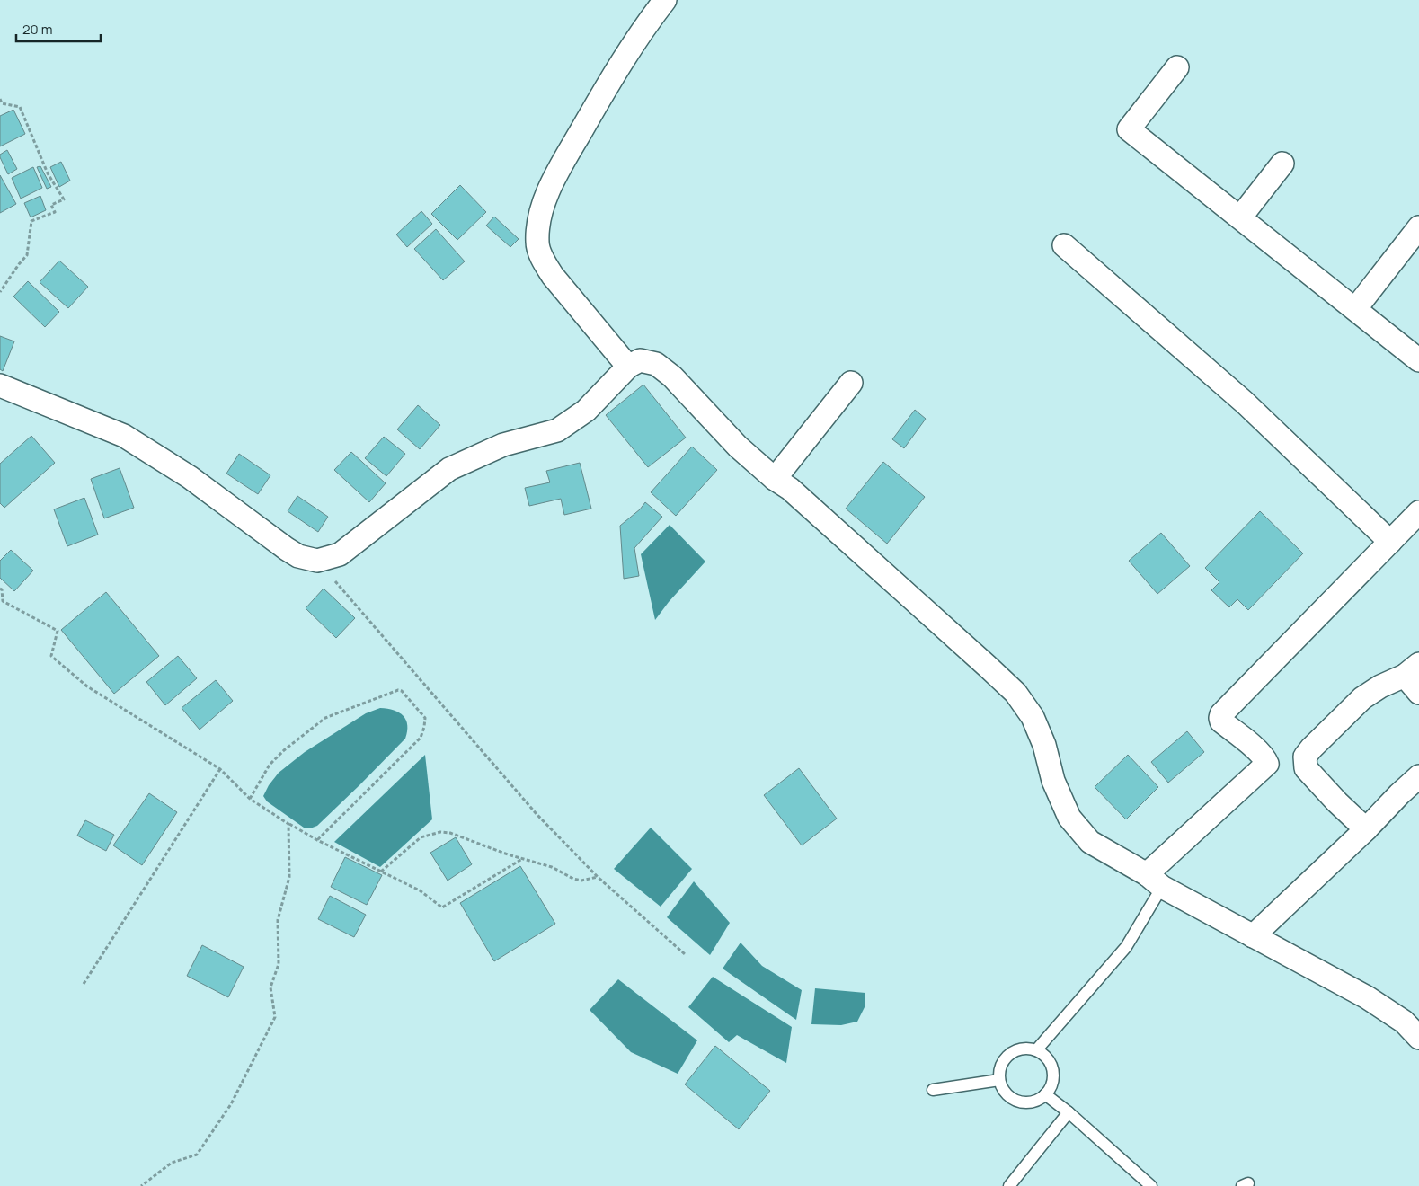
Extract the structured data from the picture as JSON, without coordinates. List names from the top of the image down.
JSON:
{
  "scale_bar": "20 m"
}
